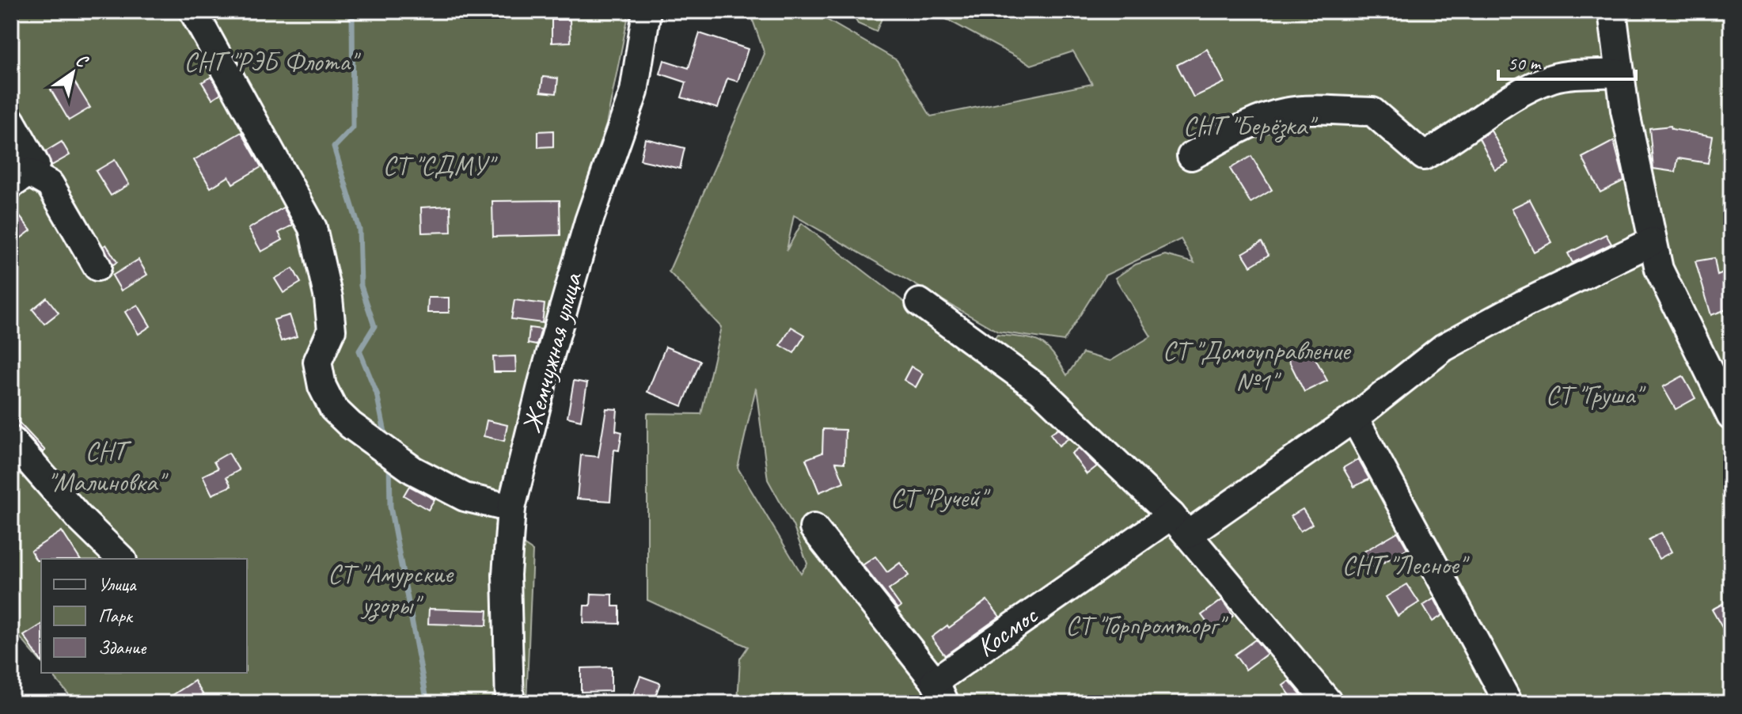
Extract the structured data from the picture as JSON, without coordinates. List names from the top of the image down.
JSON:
{
  "streets": {
    "street": ["Жемчужная улица", "Космос"]
  },
  "parks": [
    "СНТ \"РЭБ Флота\"",
    "СНТ \"Берёзка\"",
    "СТ \"СДМУ\"",
    "СТ \"Домоуправление №1\"",
    "СТ \"Груша\"",
    "СНТ \"Малиновка\"",
    "СТ \"Ручей\"",
    "СНТ \"Лесное\"",
    "СТ \"Амурские узоры\"",
    "СТ \"Горпромторг\""
  ],
  "legend": ["Улица", "Парк", "Здание"],
  "scale_bar": "50 m",
  "north": "top right"
}
